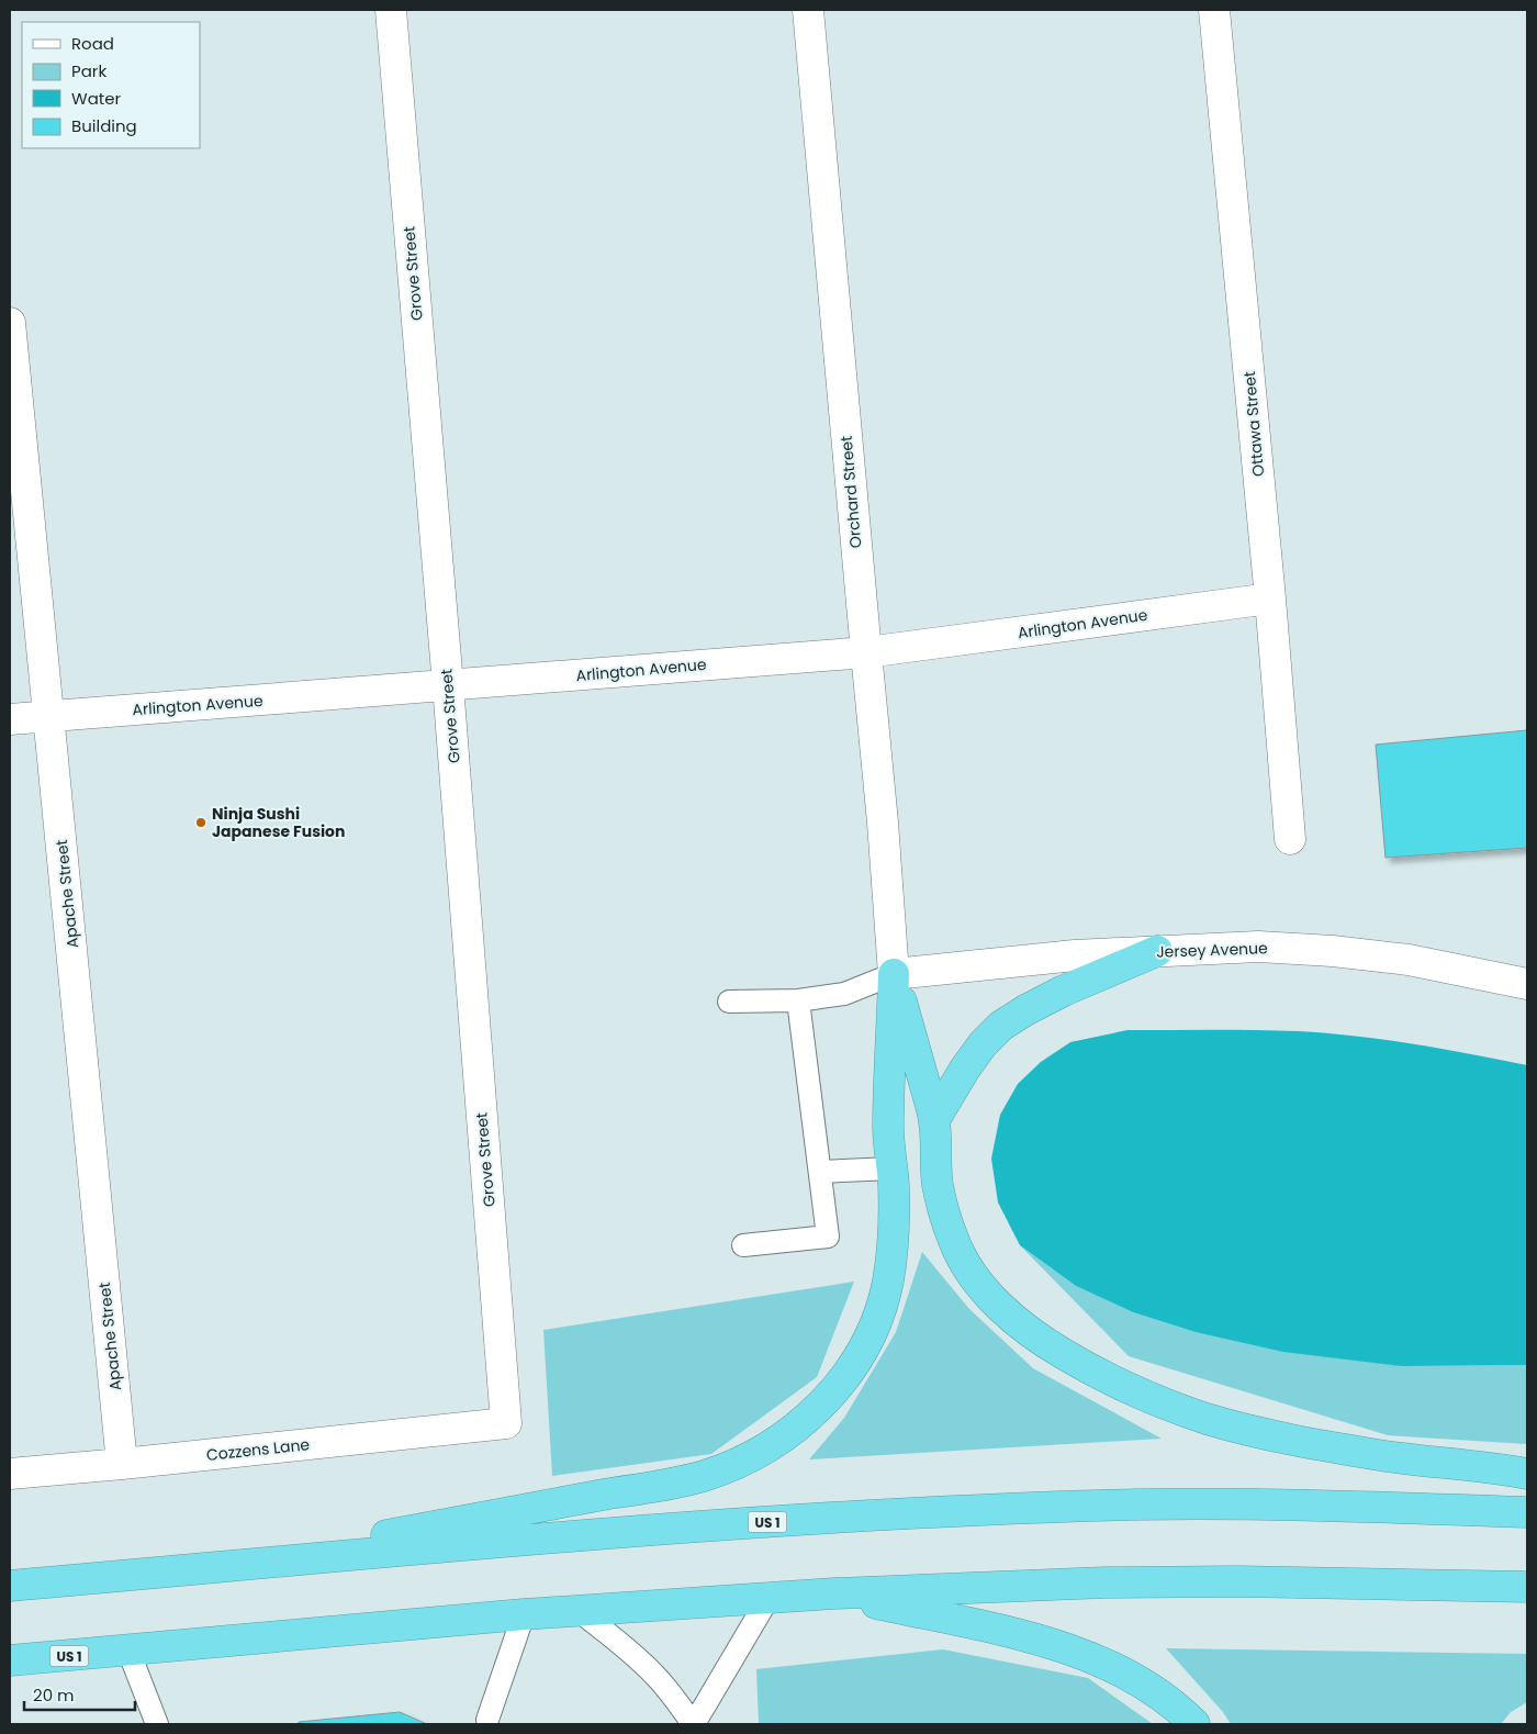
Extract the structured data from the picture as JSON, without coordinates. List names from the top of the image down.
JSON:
{
  "streets": {
    "highway": ["US 1"],
    "street": [
      "Grove Street",
      "Ottawa Street",
      "Orchard Street",
      "Arlington Avenue",
      "Apache Street",
      "Jersey Avenue",
      "Cozzens Lane"
    ]
  },
  "crossings": [
    ["Grove Street", "Arlington Avenue"],
    ["Grove Street", "Cozzens Lane"],
    ["Ottawa Street", "Arlington Avenue"],
    ["Orchard Street", "Arlington Avenue"],
    ["Orchard Street", "Jersey Avenue"],
    ["Arlington Avenue", "Apache Street"],
    ["Apache Street", "Cozzens Lane"]
  ],
  "places": ["Ninja Sushi Japanese Fusion"],
  "legend": [
    "Road",
    "Park",
    "Water",
    "Building"
  ],
  "scale_bar": "20 m"
}
